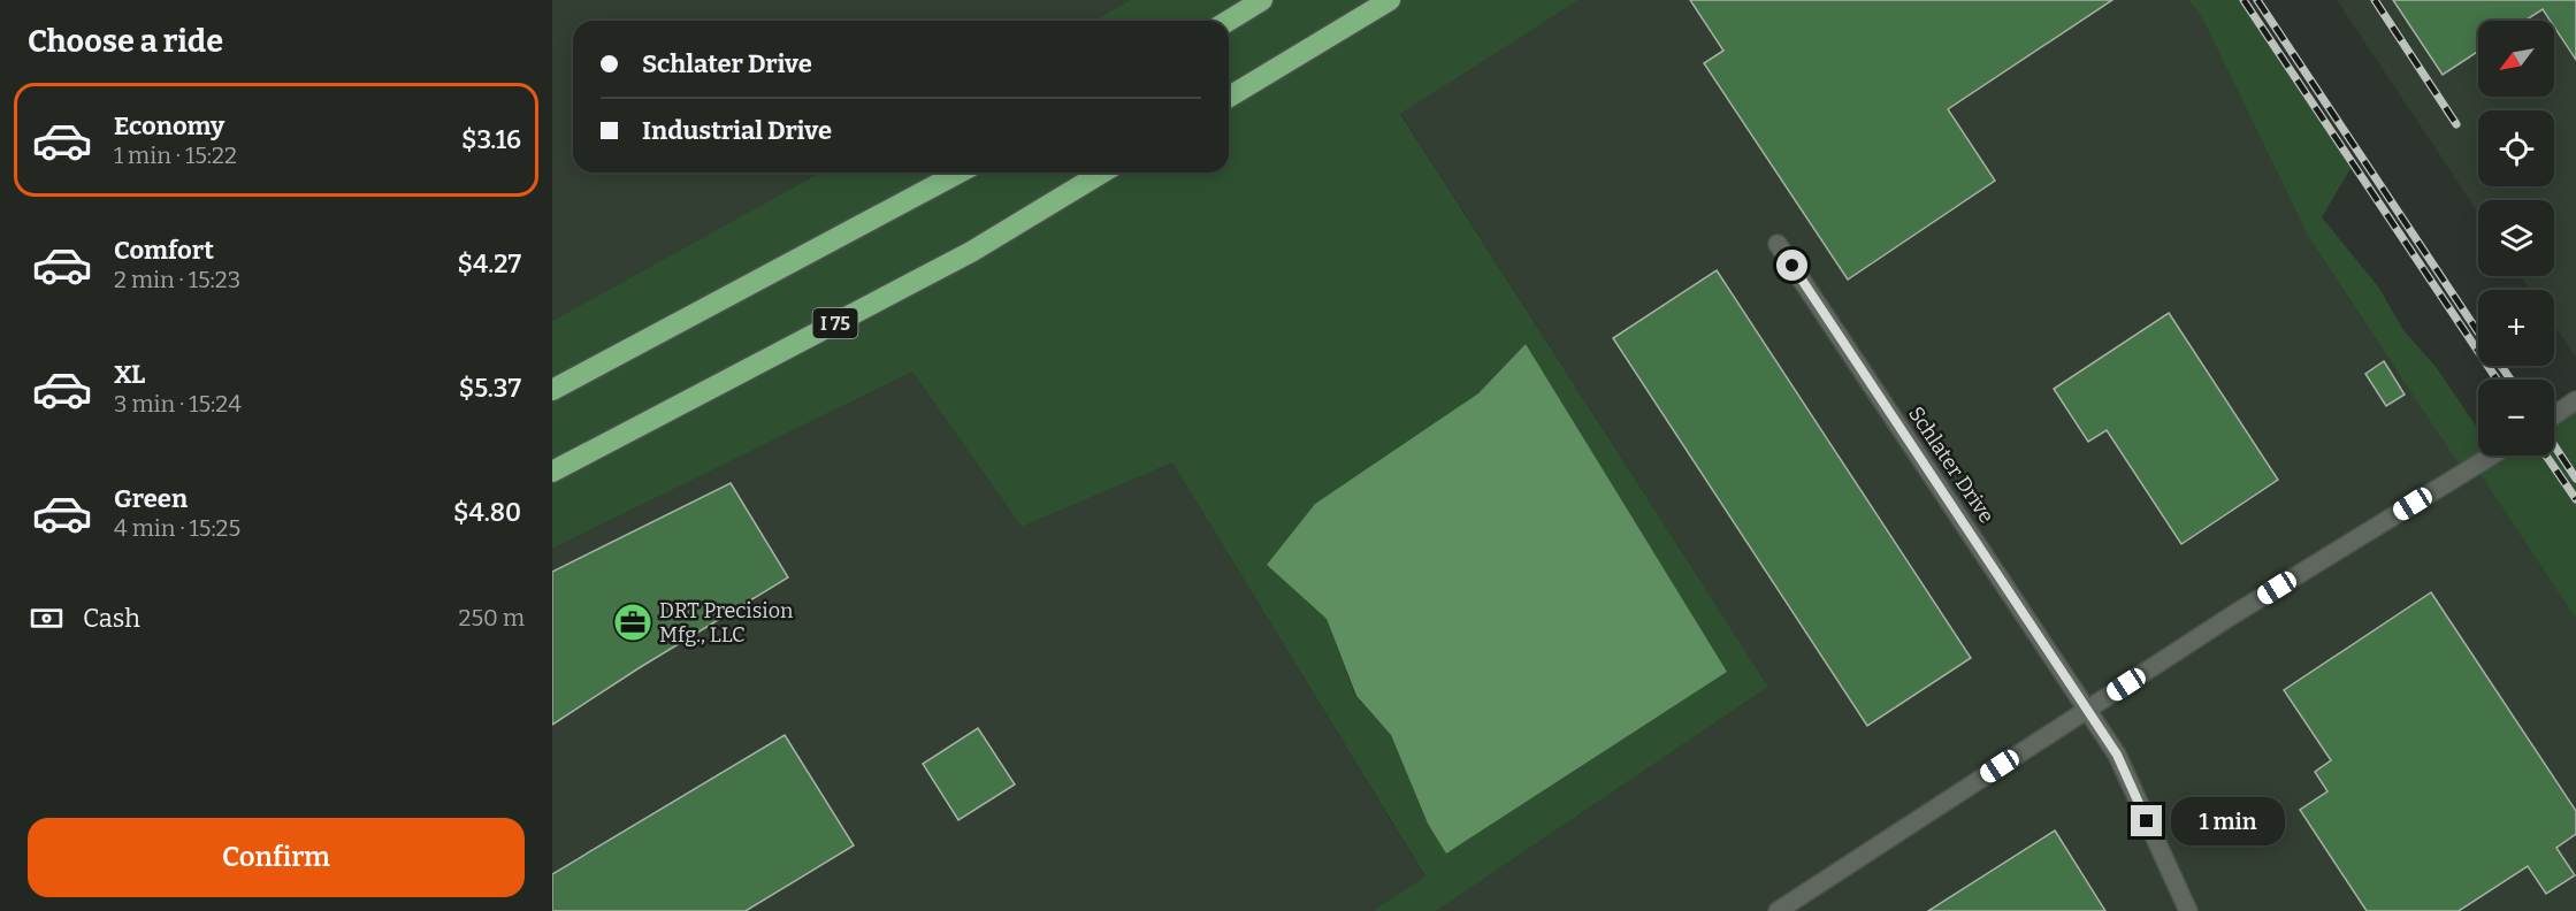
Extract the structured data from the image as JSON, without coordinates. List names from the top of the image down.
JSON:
{
  "streets": {
    "highway": ["I 75"],
    "street": ["Schlater Drive"]
  },
  "places": {
    "office": ["DRT Precision Mfg., LLC"]
  },
  "north": "bottom left",
  "page": {
    "heading": "Choose a ride",
    "map_buttons": ["+", "−"],
    "banner": ["Schlater Drive", "Industrial Drive"],
    "list": [
      {
        "name": "Economy",
        "note": "1 min · 15:22",
        "value": "$3.16"
      },
      {
        "name": "Comfort",
        "note": "2 min · 15:23",
        "value": "$4.27"
      },
      {
        "name": "XL",
        "note": "3 min · 15:24",
        "value": "$5.37"
      },
      {
        "name": "Green",
        "note": "4 min · 15:25",
        "value": "$4.80"
      }
    ],
    "pay": ["Cash", "250 m"],
    "bubble": "1 min",
    "buttons": "Confirm"
  }
}
